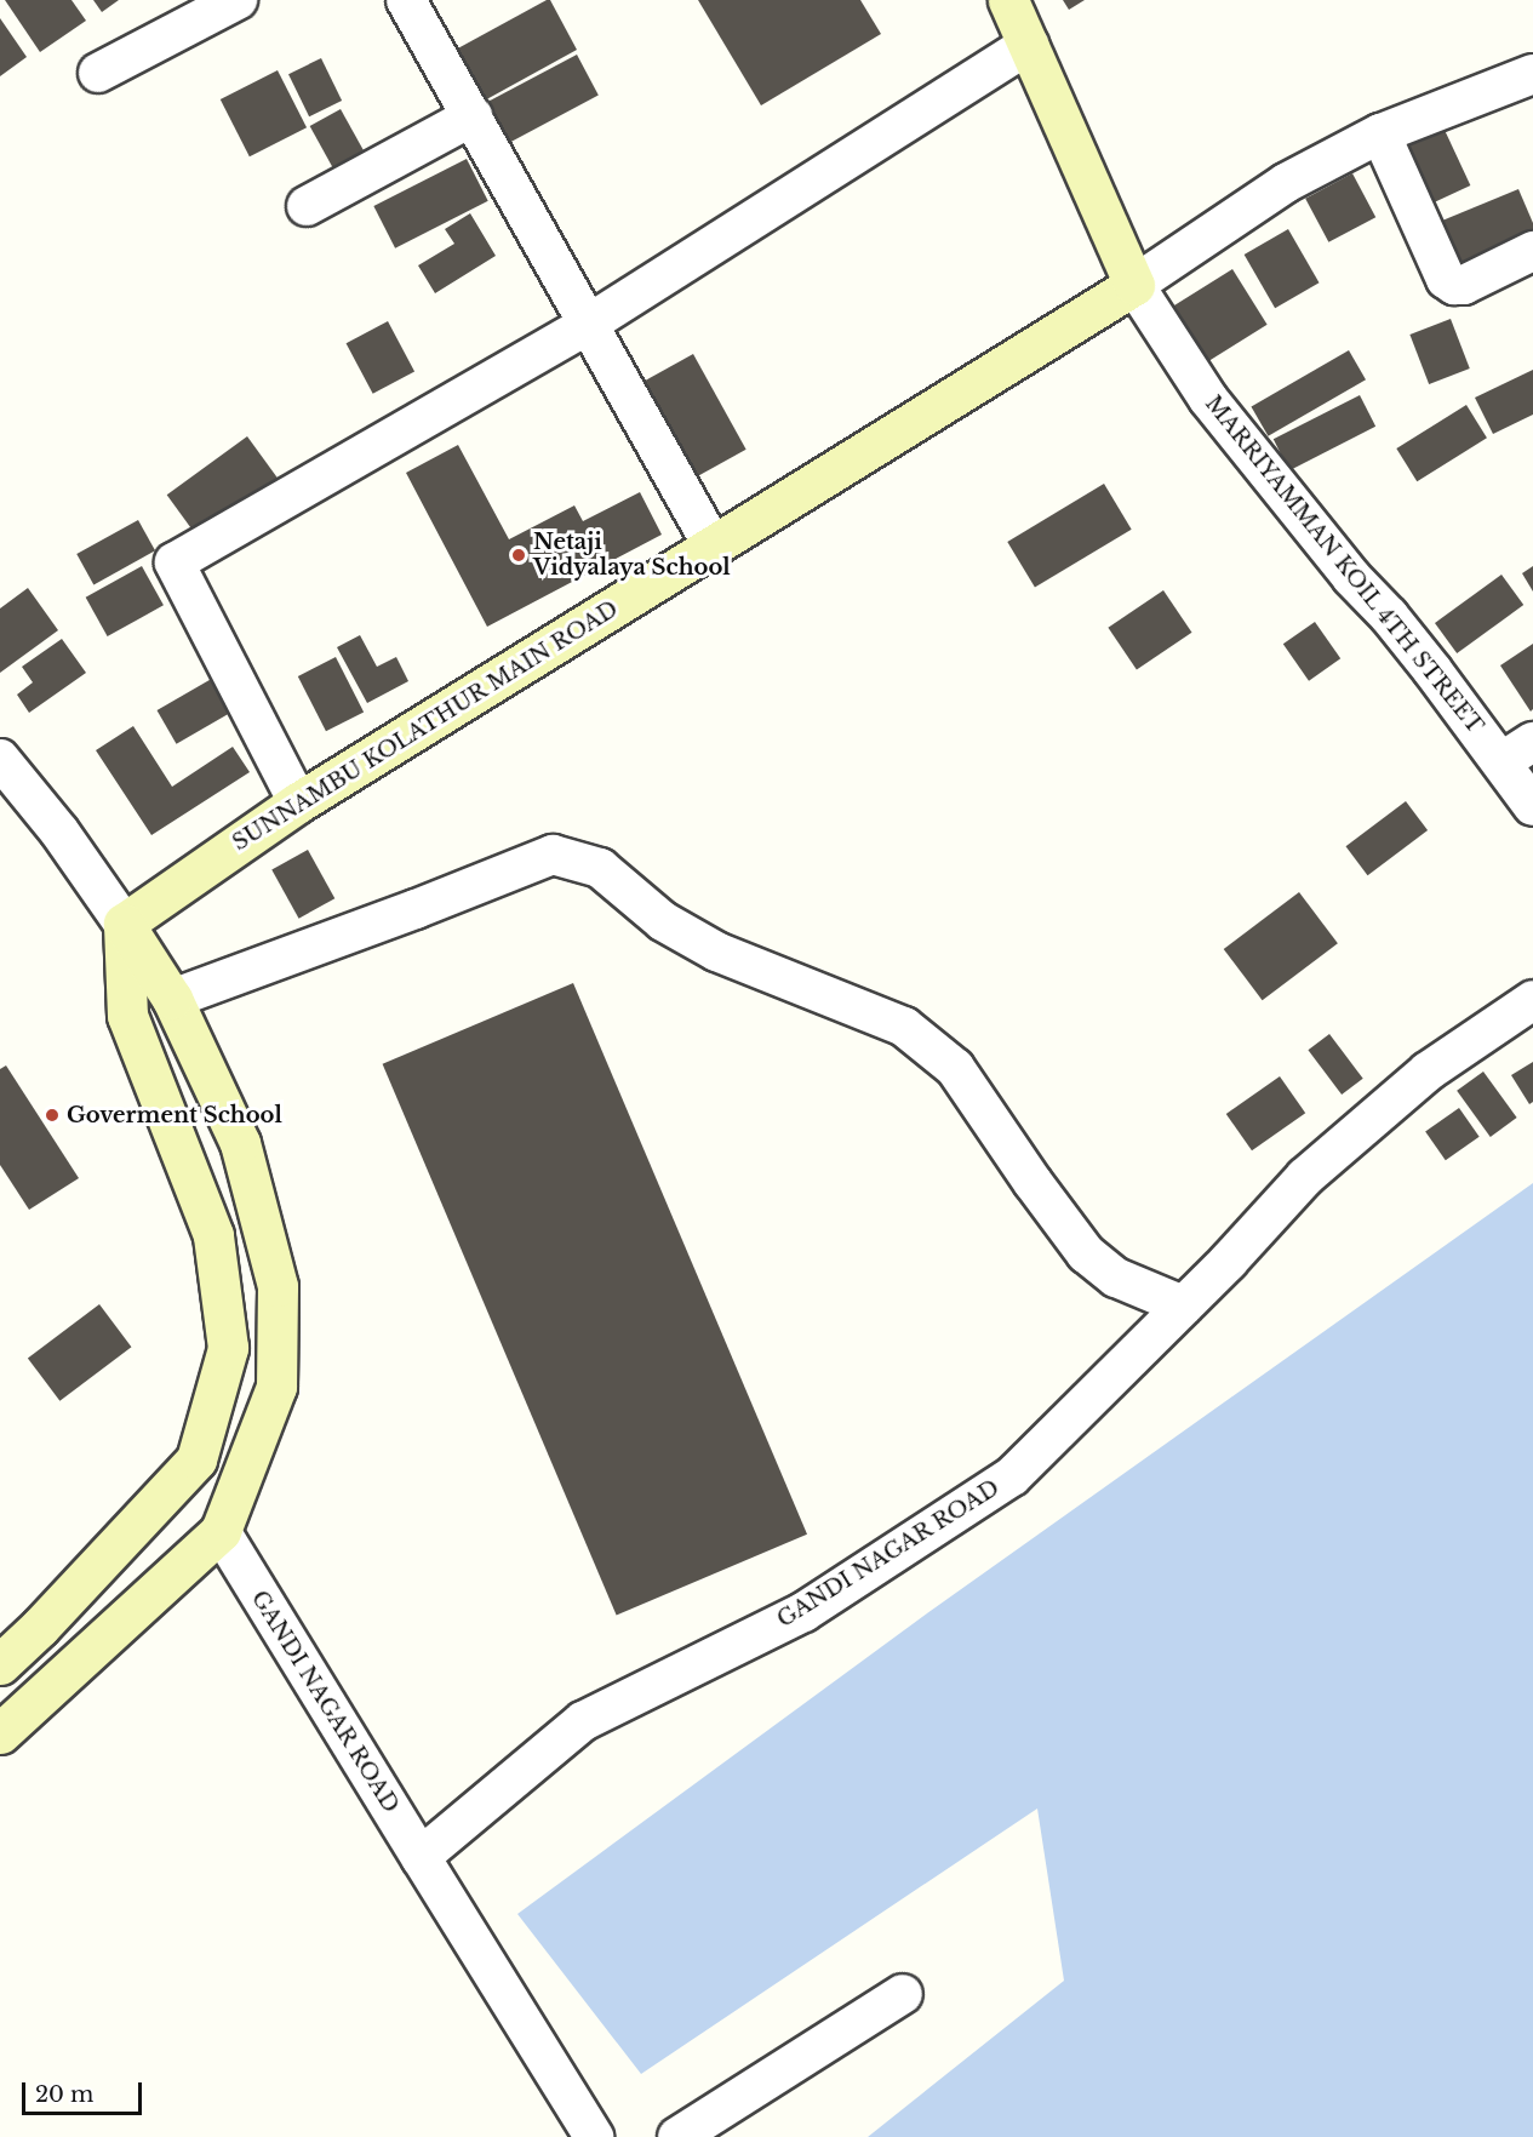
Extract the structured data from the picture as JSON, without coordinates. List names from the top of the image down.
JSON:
{
  "streets": {
    "street": ["MARRIYAMMAN KOIL 4TH STREET", "SUNNAMBU KOLATHUR MAIN ROAD", "GANDI NAGAR ROAD"]
  },
  "crossings": [
    ["MARRIYAMMAN KOIL 4TH STREET", "SUNNAMBU KOLATHUR MAIN ROAD"]
  ],
  "places": ["Netaji Vidyalaya School", "Goverment School"],
  "scale_bar": "20 m"
}
